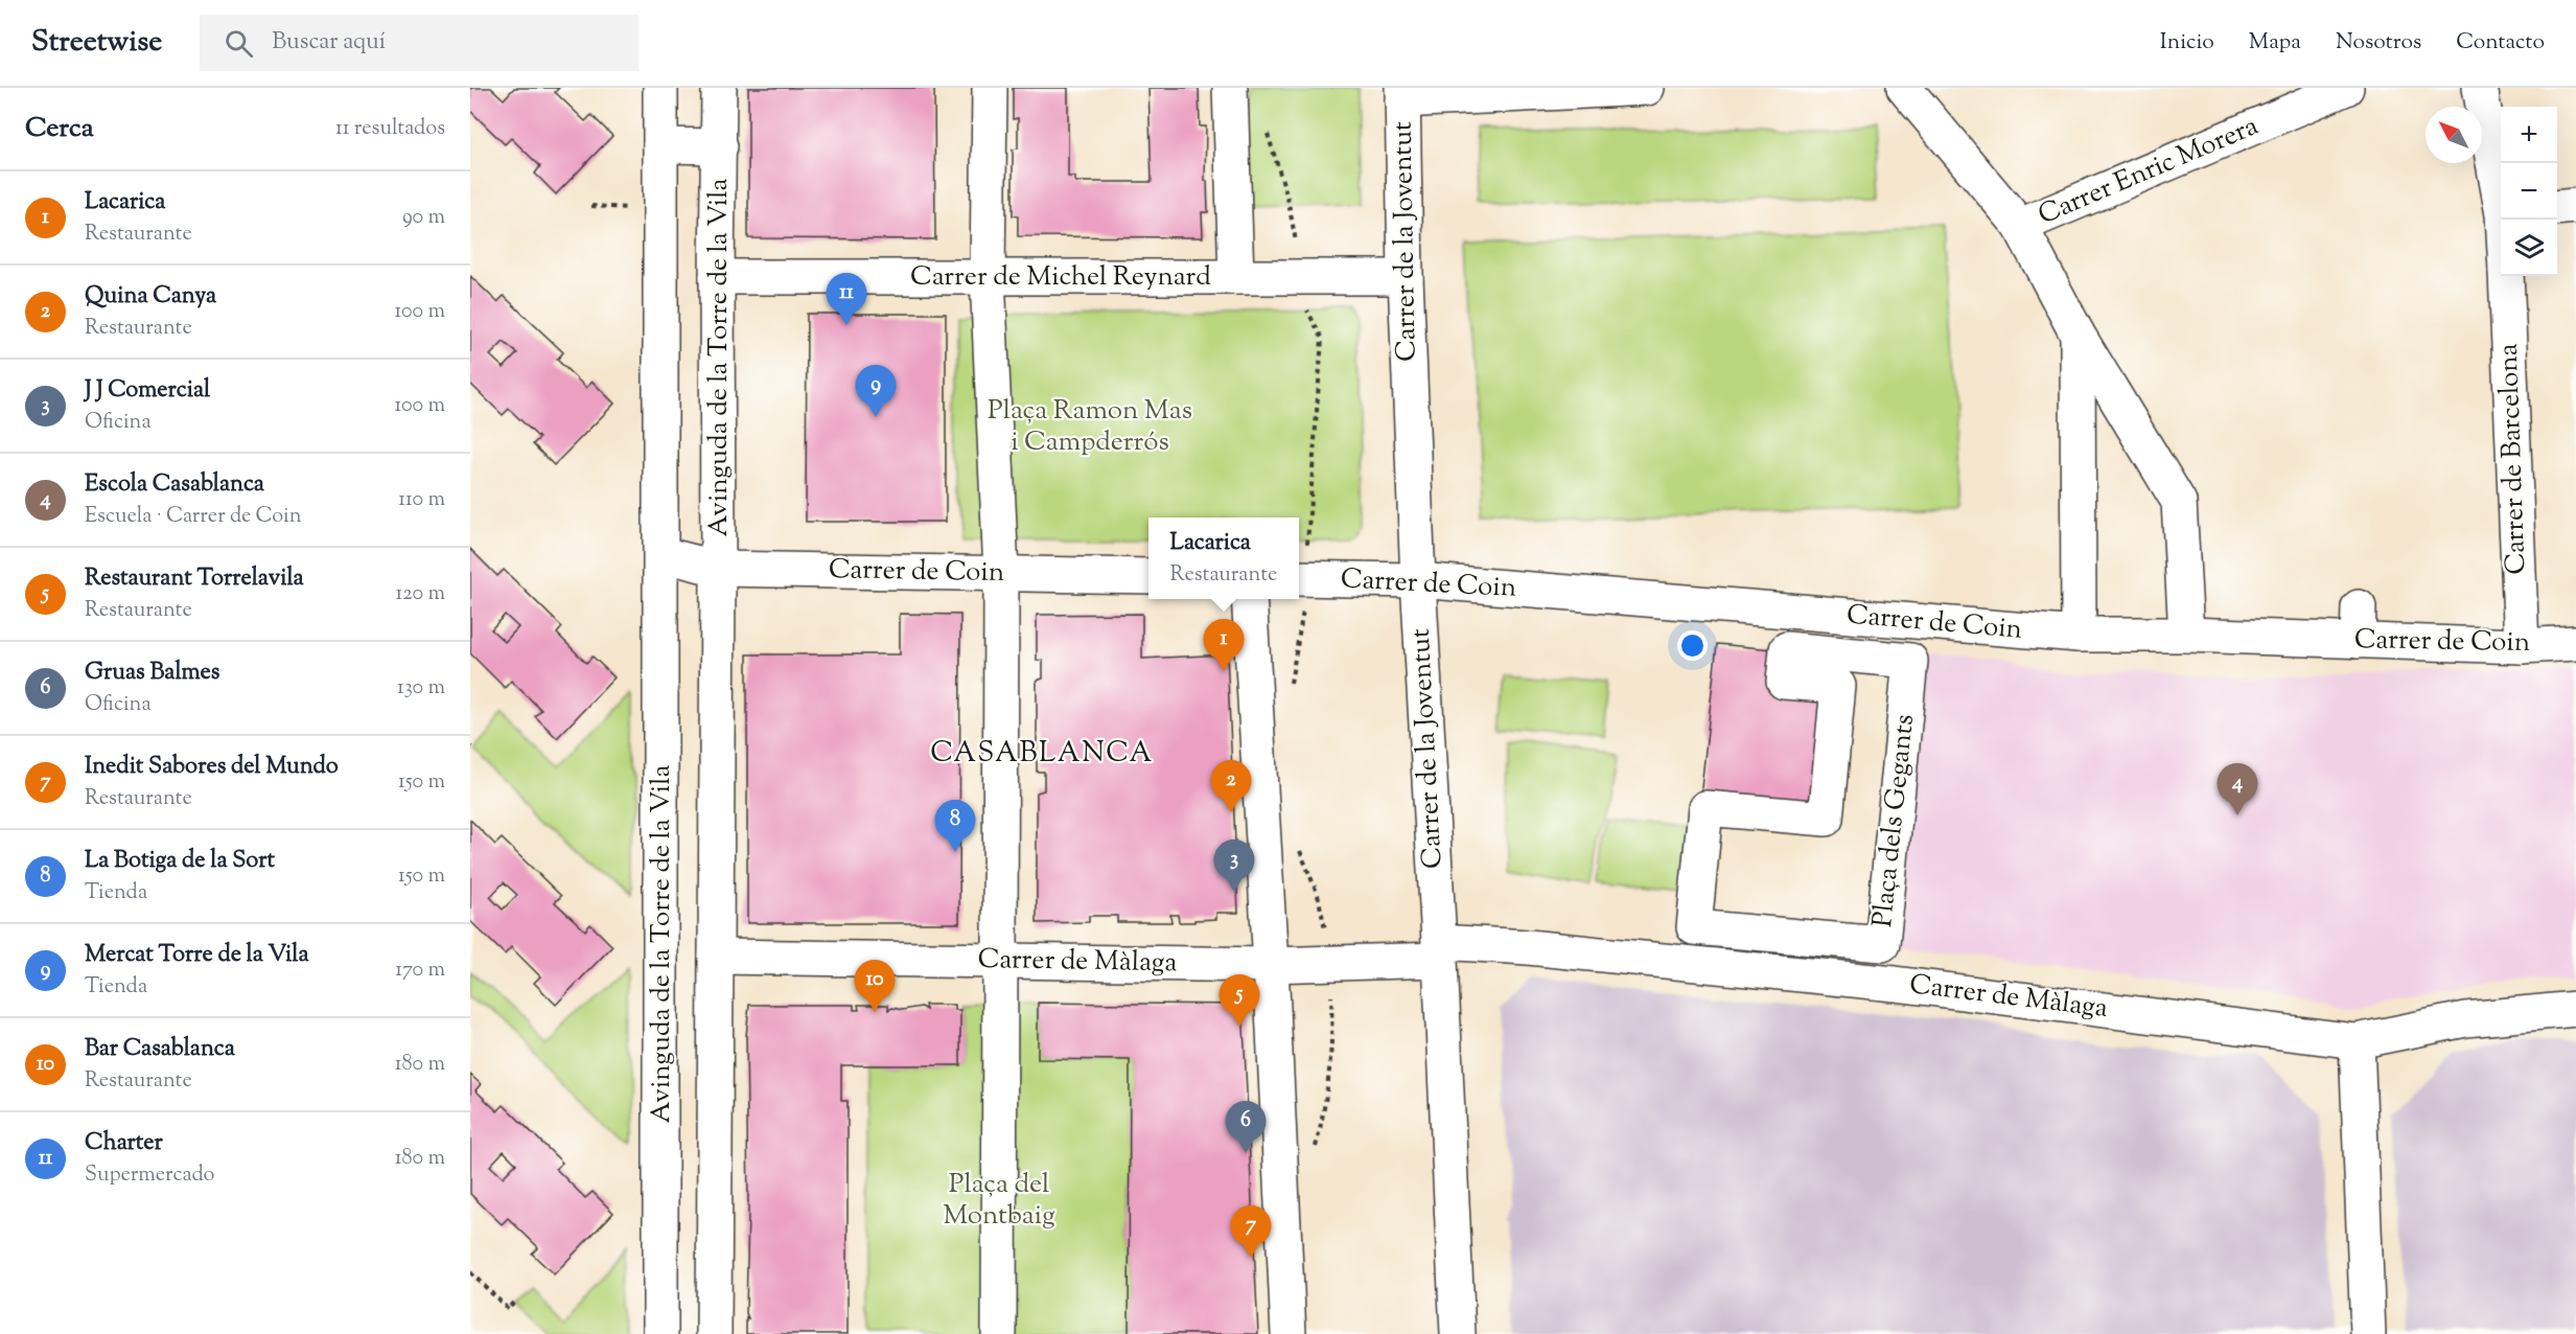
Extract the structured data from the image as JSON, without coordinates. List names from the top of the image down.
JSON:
{
  "streets": {
    "street": [
      "Carrer Enric Morera",
      "Carrer de la Joventut",
      "Carrer de Michel Reynard",
      "Avinguda de la Torre de la Vila",
      "Carrer de Barcelona",
      "Carrer de Coin",
      "Plaça dels Gegants",
      "Carrer de Màlaga"
    ]
  },
  "crossings": [
    ["Carrer de la Joventut", "Carrer de Michel Reynard"],
    ["Carrer de la Joventut", "Carrer de Coin"],
    ["Carrer de la Joventut", "Carrer de Màlaga"],
    ["Carrer de Michel Reynard", "Avinguda de la Torre de la Vila"],
    ["Avinguda de la Torre de la Vila", "Carrer de Coin"],
    ["Avinguda de la Torre de la Vila", "Carrer de Màlaga"],
    ["Carrer de Barcelona", "Carrer de Coin"]
  ],
  "districts": ["CASABLANCA"],
  "parks": ["Plaça Ramon Mas i Campderrós", "Plaça del Montbaig"],
  "north": "top left",
  "page": {
    "header": "Streetwise",
    "search": "Buscar aquí",
    "nav": [
      "Inicio",
      "Mapa",
      "Nosotros",
      "Contacto"
    ],
    "heading": ["Cerca", "11 resultados"],
    "map_buttons": ["+", "−"],
    "list": [
      {
        "mark": "1",
        "name": "Lacarica",
        "note": "Restaurante",
        "value": "90 m"
      },
      {
        "mark": "2",
        "name": "Quina Canya",
        "note": "Restaurante",
        "value": "100 m"
      },
      {
        "mark": "3",
        "name": "J J Comercial",
        "note": "Oficina",
        "value": "100 m"
      },
      {
        "mark": "4",
        "name": "Escola Casablanca",
        "note": "Escuela · Carrer de Coin",
        "value": "110 m"
      },
      {
        "mark": "5",
        "name": "Restaurant Torrelavila",
        "note": "Restaurante",
        "value": "120 m"
      },
      {
        "mark": "6",
        "name": "Gruas Balmes",
        "note": "Oficina",
        "value": "130 m"
      },
      {
        "mark": "7",
        "name": "Inedit Sabores del Mundo",
        "note": "Restaurante",
        "value": "150 m"
      },
      {
        "mark": "8",
        "name": "La Botiga de la Sort",
        "note": "Tienda",
        "value": "150 m"
      },
      {
        "mark": "9",
        "name": "Mercat Torre de la Vila",
        "note": "Tienda",
        "value": "170 m"
      },
      {
        "mark": "10",
        "name": "Bar Casablanca",
        "note": "Restaurante",
        "value": "180 m"
      },
      {
        "mark": "11",
        "name": "Charter",
        "note": "Supermercado",
        "value": "180 m"
      }
    ],
    "pins": [
      "11",
      "9",
      "1",
      "2",
      "4",
      "8",
      "3",
      "10",
      "5",
      "6",
      "7"
    ],
    "popup": ["Lacarica", "Restaurante"]
  }
}
